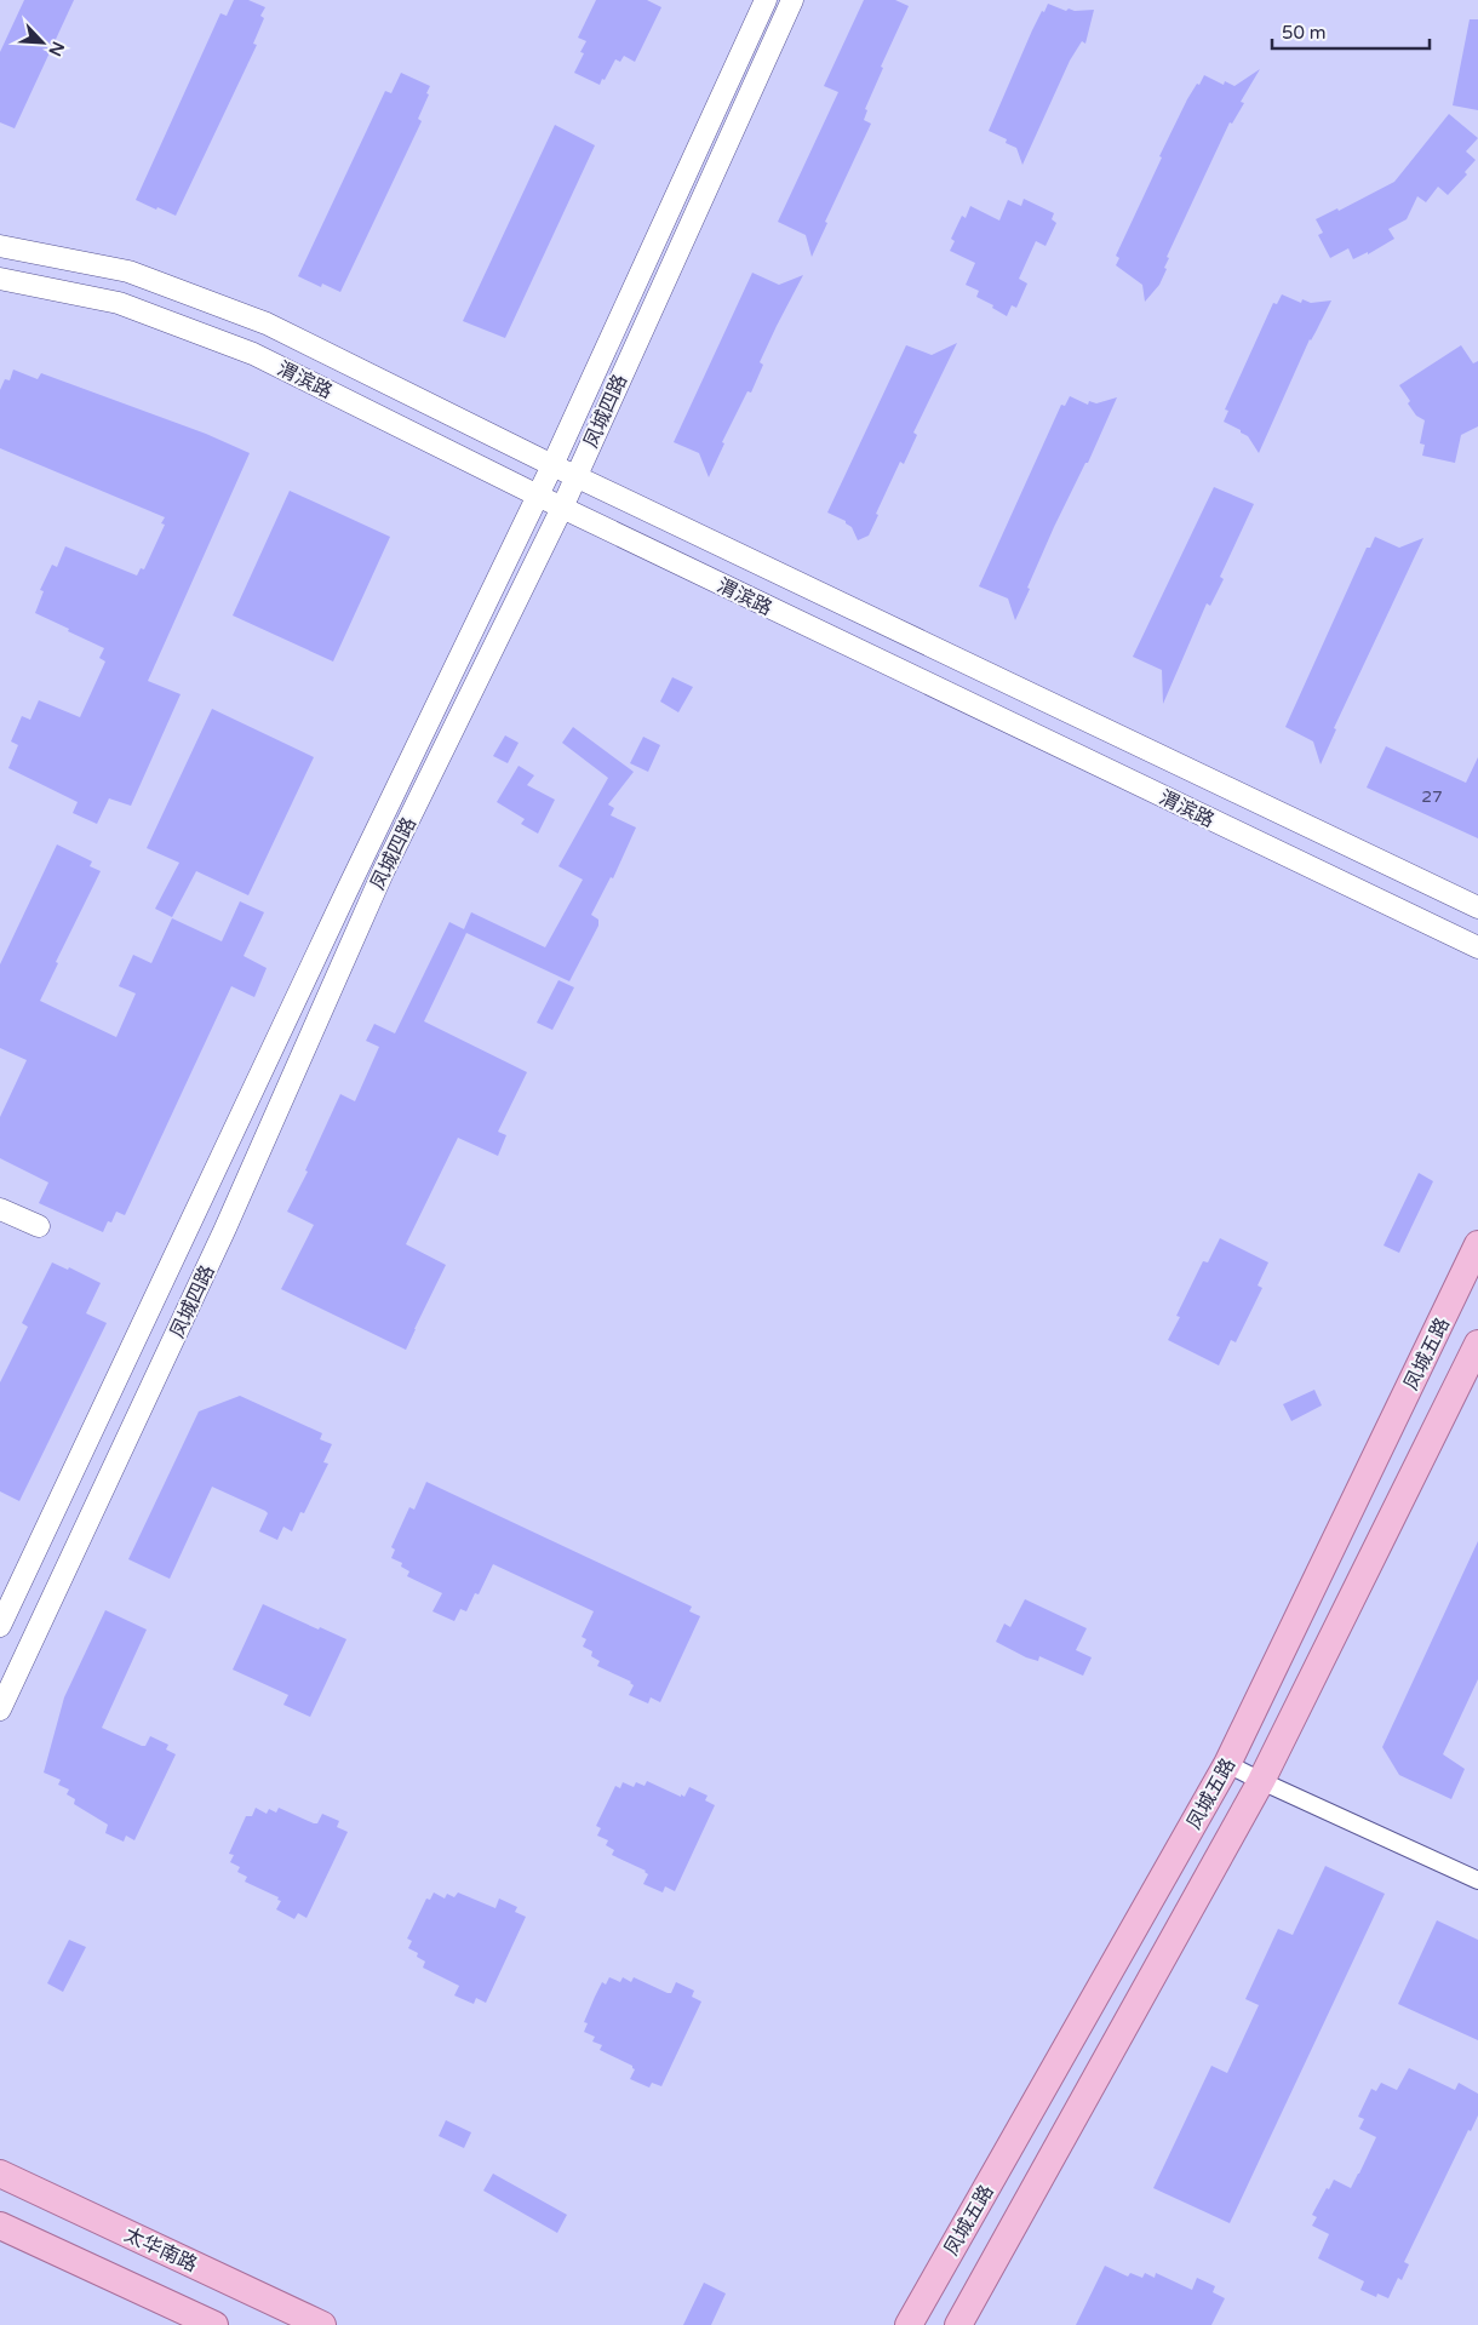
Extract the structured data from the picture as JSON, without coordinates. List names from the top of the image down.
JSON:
{
  "streets": {
    "main road": ["凤城五路", "太华南路"],
    "street": ["渭滨路", "凤城四路"]
  },
  "crossings": [
    ["渭滨路", "凤城四路"]
  ],
  "house_numbers": ["27"],
  "scale_bar": "50 m",
  "north": "bottom right"
}
